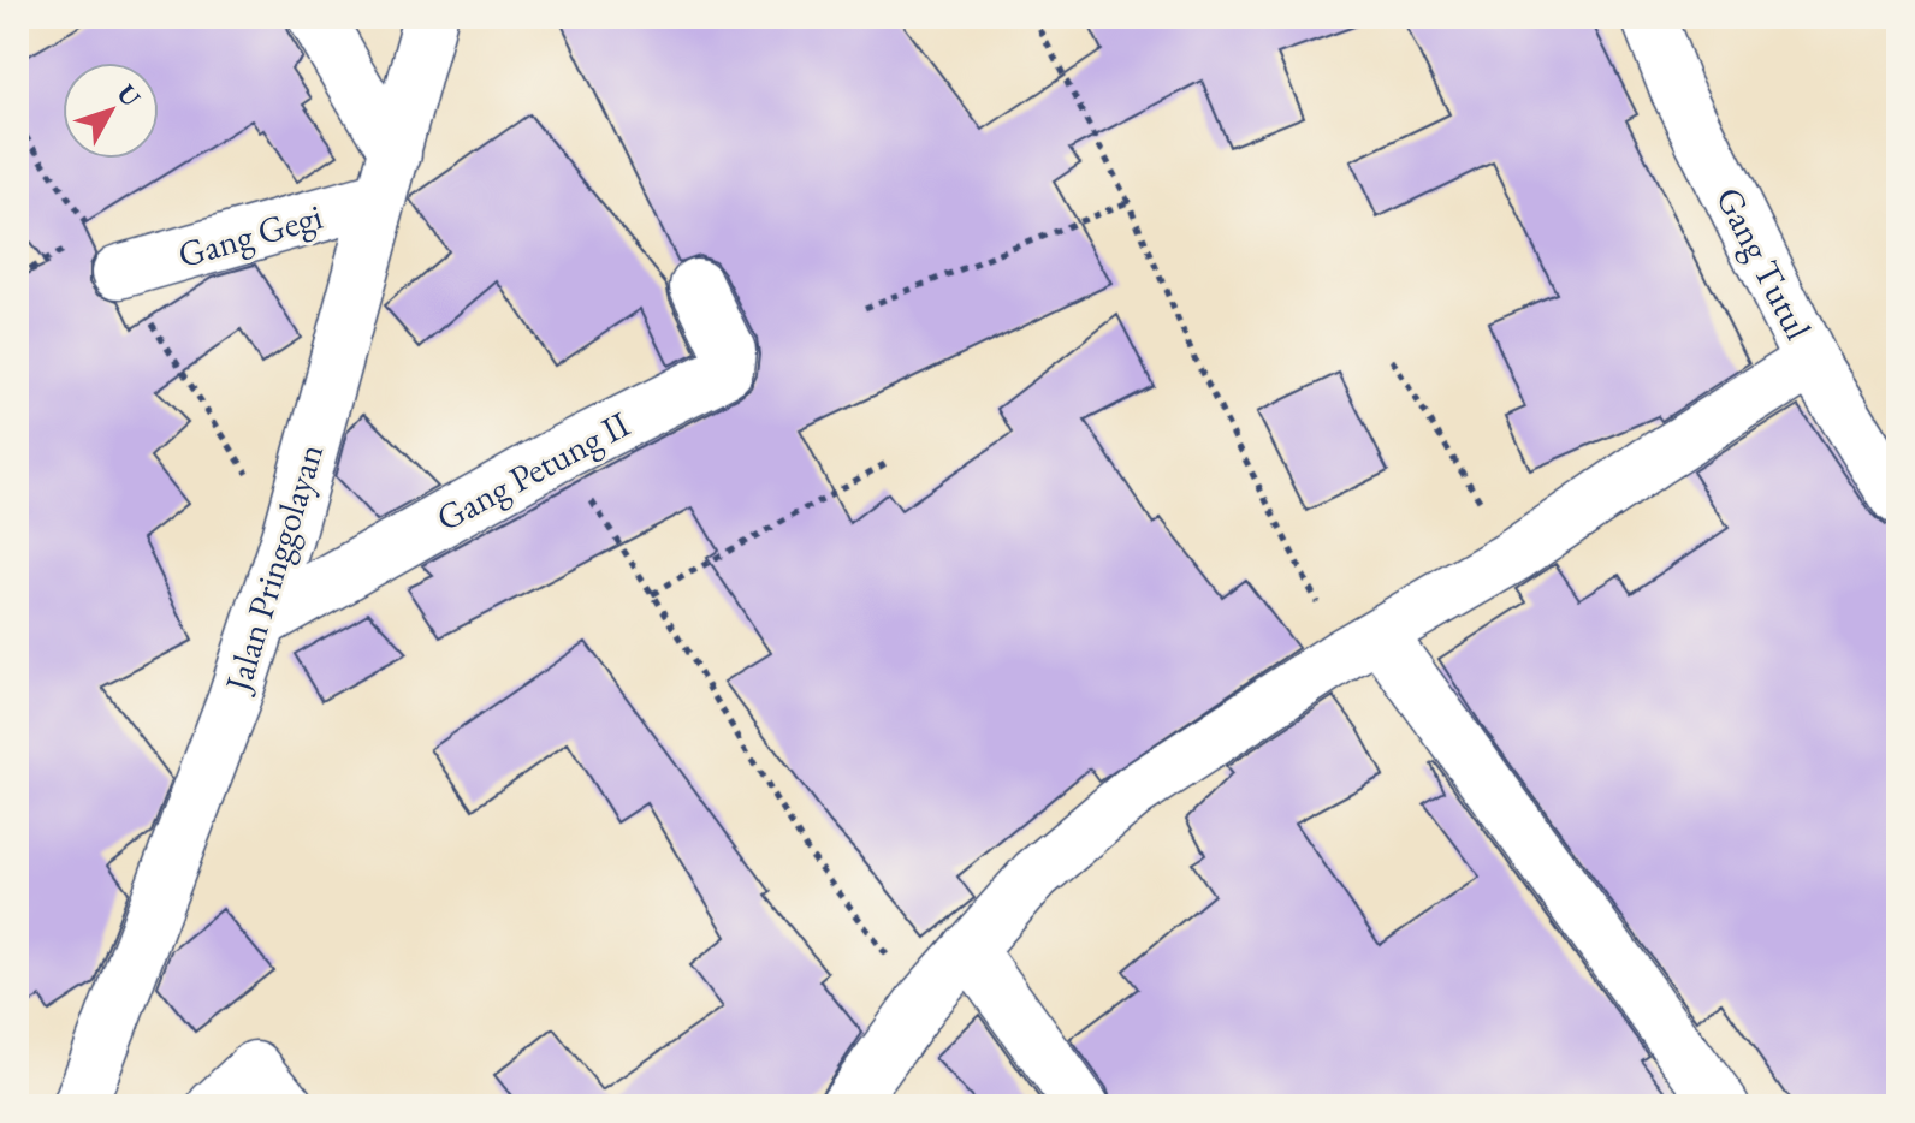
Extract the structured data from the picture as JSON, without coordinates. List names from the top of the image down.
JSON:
{
  "streets": {
    "street": [
      "Gang Gegi",
      "Gang Tutul",
      "Gang Petung II",
      "Jalan Pringgolayan"
    ]
  },
  "crossings": [
    ["Gang Gegi", "Jalan Pringgolayan"],
    ["Gang Petung II", "Jalan Pringgolayan"]
  ],
  "north": "top right"
}
